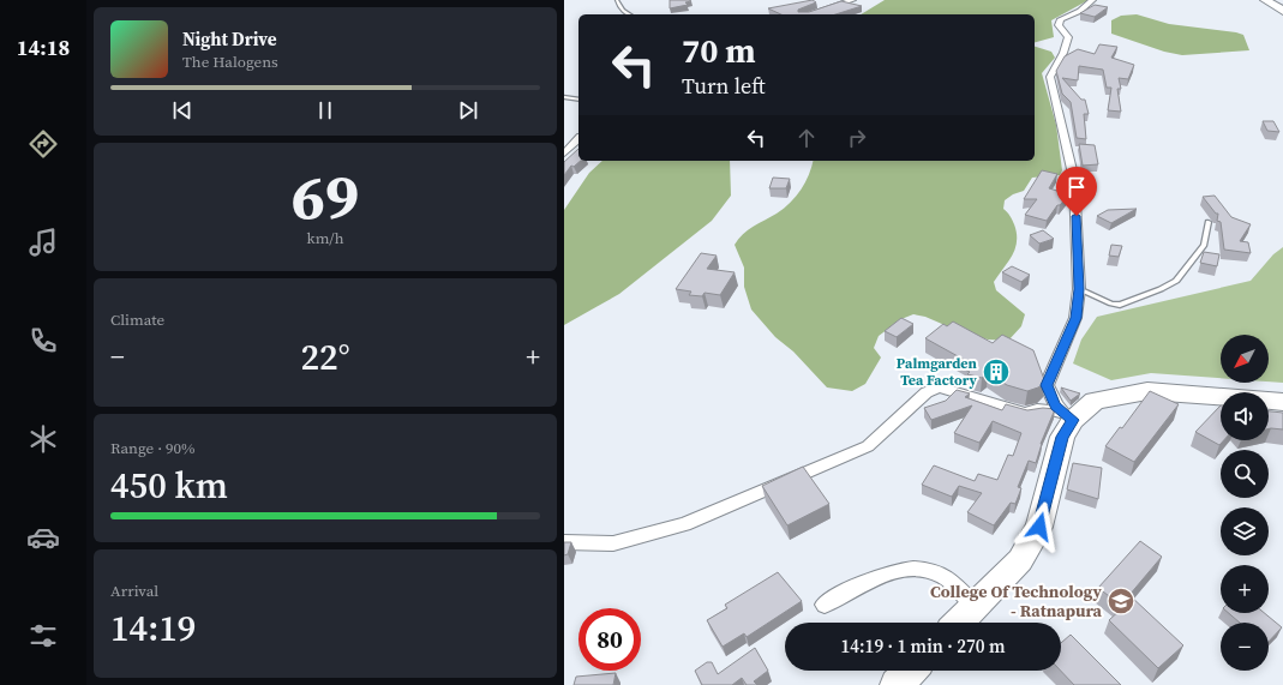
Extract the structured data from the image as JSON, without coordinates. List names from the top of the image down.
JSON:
{
  "places": {
    "building": ["Palmgarden Tea Factory"],
    "school or university": ["College Of Technology - Ratnapura"]
  },
  "north": "bottom left",
  "page": {
    "tabs": "14:18",
    "turn": ["70 m", "Turn left"],
    "song": ["Night Drive", "The Halogens"],
    "tile": [
      ["69", "km/h"],
      "Climate",
      ["Range · 90%", "450 km"],
      ["Arrival", "14:19"]
    ],
    "map_buttons": ["+", "−"],
    "heat": ["−", "22°", "+"],
    "limit": "80",
    "trip": "14:19 · 1 min · 270 m"
  }
}
